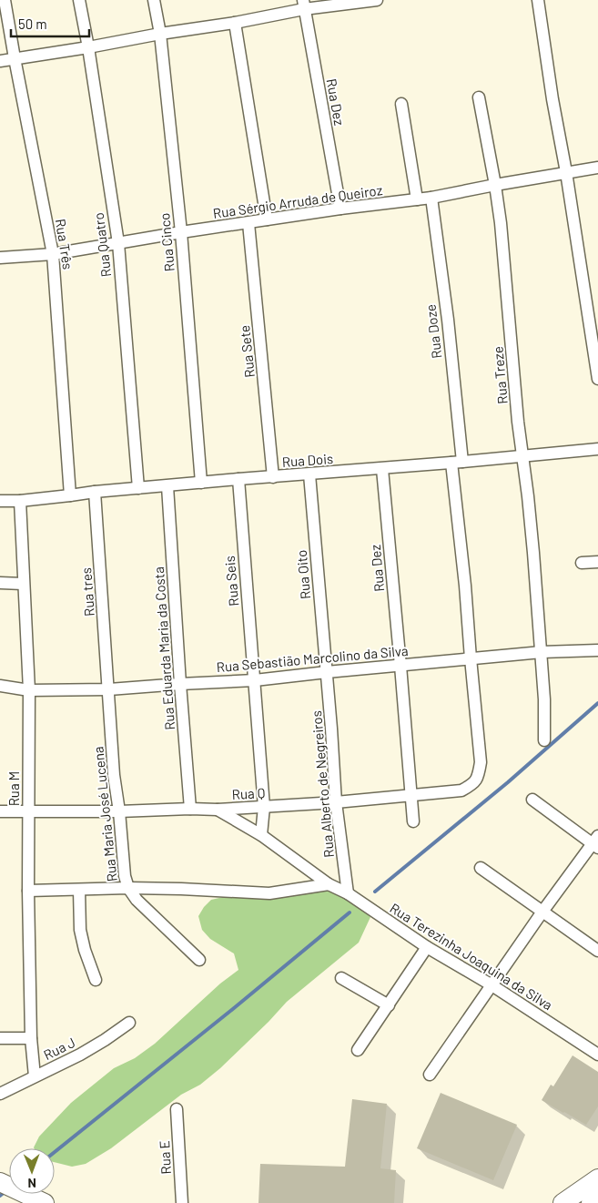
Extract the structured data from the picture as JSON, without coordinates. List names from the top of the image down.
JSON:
{
  "streets": {
    "street": [
      "Rua Dez",
      "Rua Sérgio Arruda de Queiroz",
      "Rua Cinco",
      "Rua Três",
      "Rua Quatro",
      "Rua Doze",
      "Rua Sete",
      "Rua Treze",
      "Rua Dois",
      "Rua Oito",
      "Rua Seis",
      "Rua tres",
      "Rua Eduarda Maria da Costa",
      "Rua Sebastião Marcolino da Silva",
      "Rua Alberto de Negreiros",
      "Rua M",
      "Rua Q",
      "Rua Maria José Lucena",
      "Rua Terezinha Joaquina da Silva",
      "Rua J",
      "Rua E"
    ]
  },
  "crossings": [
    ["Rua Dez", "Rua Sérgio Arruda de Queiroz"],
    ["Rua Dez", "Rua Dois"],
    ["Rua Dez", "Rua Sebastião Marcolino da Silva"],
    ["Rua Dez", "Rua Q"],
    ["Rua Sérgio Arruda de Queiroz", "Rua Cinco"],
    ["Rua Sérgio Arruda de Queiroz", "Rua Três"],
    ["Rua Sérgio Arruda de Queiroz", "Rua Quatro"],
    ["Rua Sérgio Arruda de Queiroz", "Rua Doze"],
    ["Rua Sérgio Arruda de Queiroz", "Rua Sete"],
    ["Rua Sérgio Arruda de Queiroz", "Rua Treze"],
    ["Rua Cinco", "Rua Dois"],
    ["Rua Três", "Rua Dois"],
    ["Rua Quatro", "Rua Dois"],
    ["Rua Doze", "Rua Dois"],
    ["Rua Doze", "Rua Sebastião Marcolino da Silva"],
    ["Rua Doze", "Rua Q"],
    ["Rua Sete", "Rua Dois"],
    ["Rua Treze", "Rua Dois"],
    ["Rua Treze", "Rua Sebastião Marcolino da Silva"],
    ["Rua Dois", "Rua Oito"],
    ["Rua Dois", "Rua Seis"],
    ["Rua Dois", "Rua tres"],
    ["Rua Dois", "Rua Eduarda Maria da Costa"],
    ["Rua Dois", "Rua M"],
    ["Rua Oito", "Rua Sebastião Marcolino da Silva"],
    ["Rua Oito", "Rua Alberto de Negreiros"],
    ["Rua Seis", "Rua Sebastião Marcolino da Silva"],
    ["Rua Seis", "Rua Q"],
    ["Rua Seis", "Rua Terezinha Joaquina da Silva"],
    ["Rua tres", "Rua Sebastião Marcolino da Silva"],
    ["Rua tres", "Rua Maria José Lucena"],
    ["Rua Eduarda Maria da Costa", "Rua Sebastião Marcolino da Silva"],
    ["Rua Eduarda Maria da Costa", "Rua Q"],
    ["Rua Sebastião Marcolino da Silva", "Rua Alberto de Negreiros"],
    ["Rua Sebastião Marcolino da Silva", "Rua M"],
    ["Rua Sebastião Marcolino da Silva", "Rua Maria José Lucena"],
    ["Rua Alberto de Negreiros", "Rua Q"],
    ["Rua Alberto de Negreiros", "Rua Terezinha Joaquina da Silva"],
    ["Rua M", "Rua Q"],
    ["Rua M", "Rua J"],
    ["Rua Q", "Rua Maria José Lucena"],
    ["Rua Q", "Rua Terezinha Joaquina da Silva"]
  ],
  "scale_bar": "50 m",
  "north": "bottom"
}
